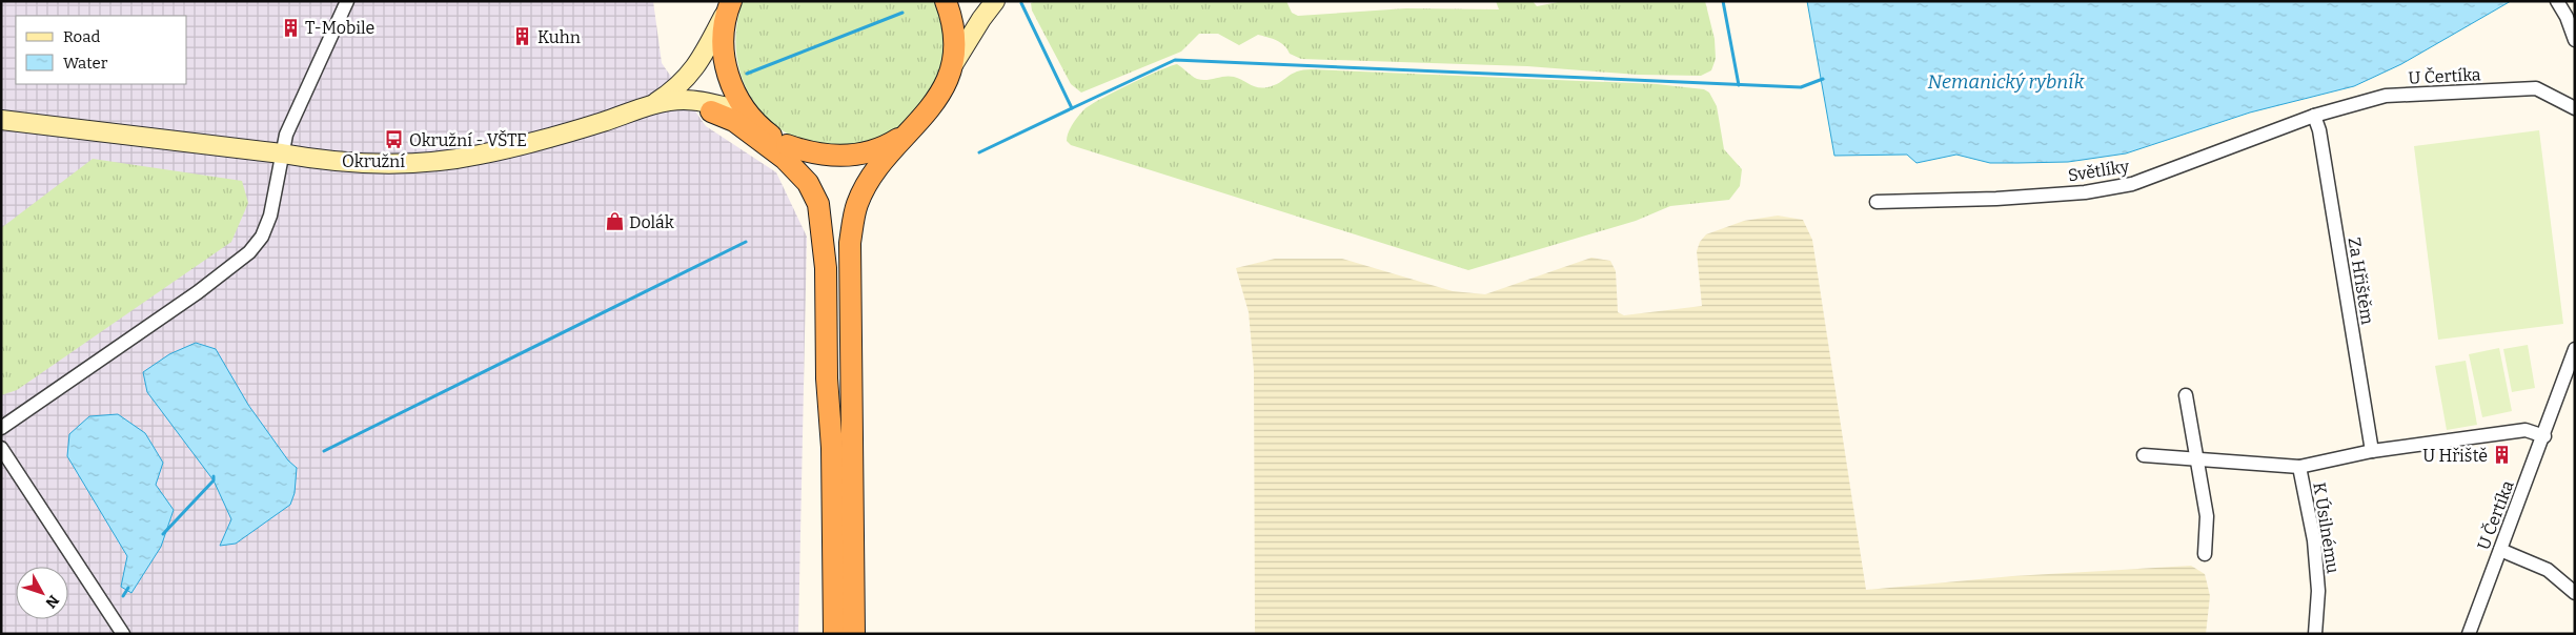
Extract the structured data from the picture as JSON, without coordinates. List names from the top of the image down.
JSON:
{
  "streets": {
    "main road": ["Okružní"],
    "street": [
      "U Čertíka",
      "Světlíky",
      "Za Hřištěm",
      "K Úsilnému"
    ]
  },
  "crossings": [
    ["U Čertíka", "Světlíky"],
    ["U Čertíka", "Za Hřištěm"],
    ["Světlíky", "Za Hřištěm"]
  ],
  "water": ["Nemanický rybník"],
  "places": {
    "building": ["T-Mobile", "Kuhn", "U Hřiště"],
    "bus stop": ["Okružní - VŠTE"],
    "shop": ["Dolák"]
  },
  "legend": ["Road", "Water"],
  "north": "bottom right"
}
